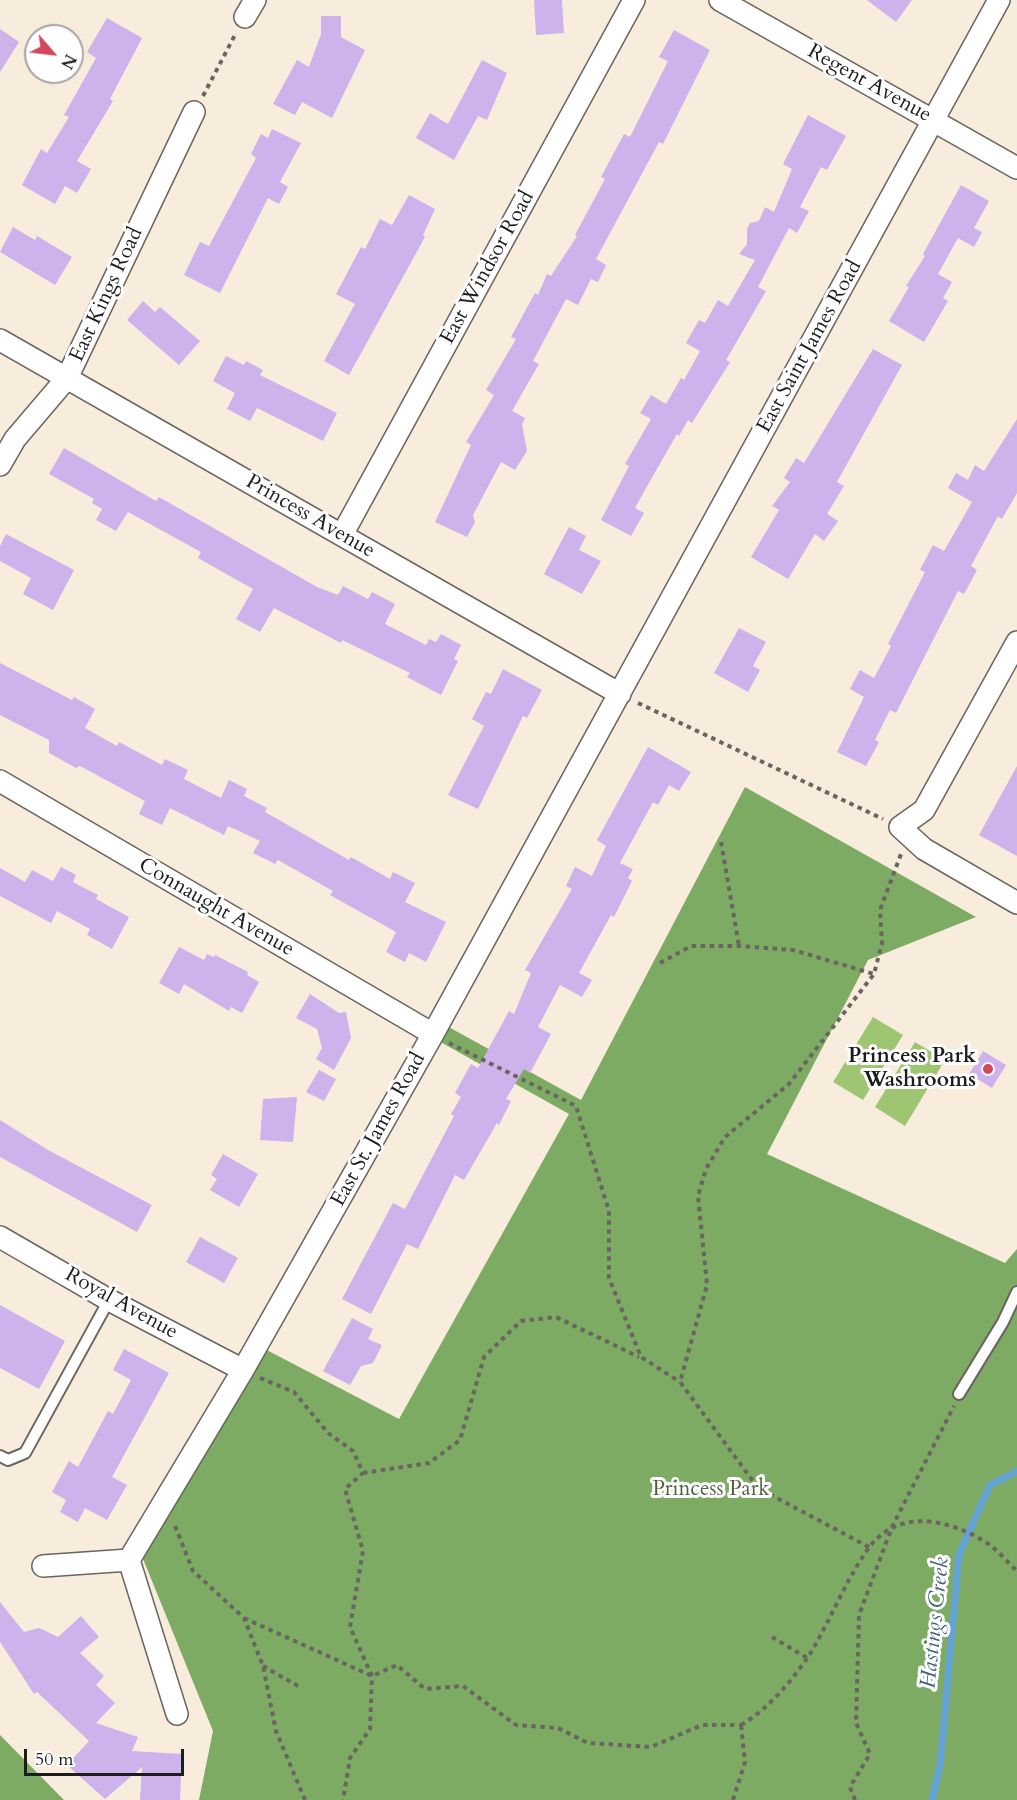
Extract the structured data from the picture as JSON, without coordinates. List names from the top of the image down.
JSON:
{
  "streets": {
    "street": [
      "Regent Avenue",
      "East Windsor Road",
      "East Kings Road",
      "East Saint James Road",
      "Princess Avenue",
      "Connaught Avenue",
      "East St. James Road",
      "Royal Avenue"
    ]
  },
  "crossings": [
    ["Regent Avenue", "East Saint James Road"],
    ["East Windsor Road", "Princess Avenue"],
    ["East Kings Road", "Princess Avenue"],
    ["East Saint James Road", "Princess Avenue"],
    ["East Saint James Road", "East St. James Road"],
    ["Princess Avenue", "East St. James Road"],
    ["Connaught Avenue", "East St. James Road"],
    ["East St. James Road", "Royal Avenue"]
  ],
  "water": ["Hastings Creek"],
  "parks": ["Princess Park"],
  "places": ["Princess Park Washrooms"],
  "scale_bar": "50 m",
  "north": "bottom right"
}
